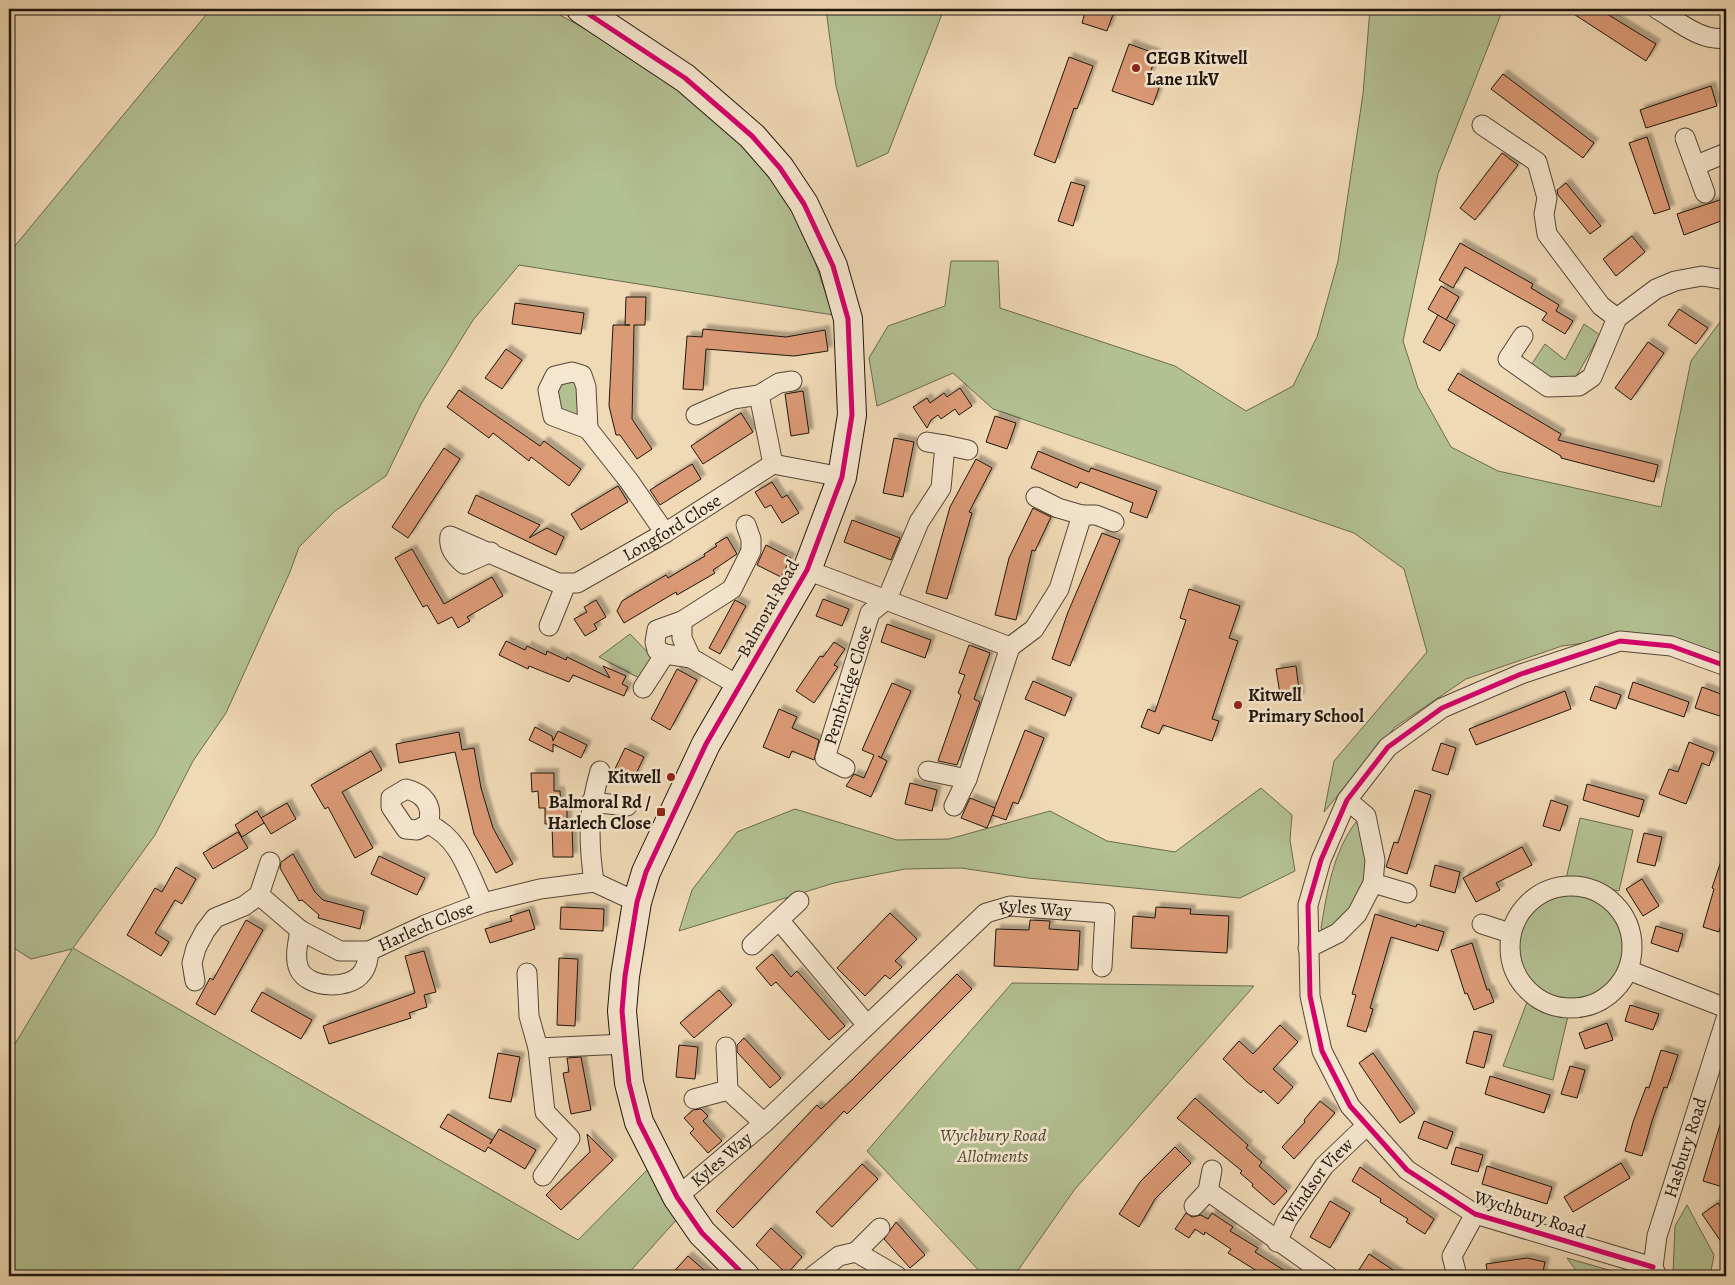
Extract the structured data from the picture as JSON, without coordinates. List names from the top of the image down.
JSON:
{
  "streets": {
    "street": [
      "Longford Close",
      "Balmoral Road",
      "Pembridge Close",
      "Kyles Way",
      "Harlech Close",
      "Hasbury Road",
      "Windsor View",
      "Wychbury Road"
    ]
  },
  "crossings": [
    ["Balmoral Road", "Kyles Way"],
    ["Hasbury Road", "Wychbury Road"],
    ["Windsor View", "Wychbury Road"]
  ],
  "parks": ["Wychbury Road Allotments"],
  "places": {
    "other": ["CEGB Kitwell Lane 11kV", "Kitwell Primary School", "Kitwell"],
    "transit": ["Balmoral Rd / Harlech Close"]
  }
}
